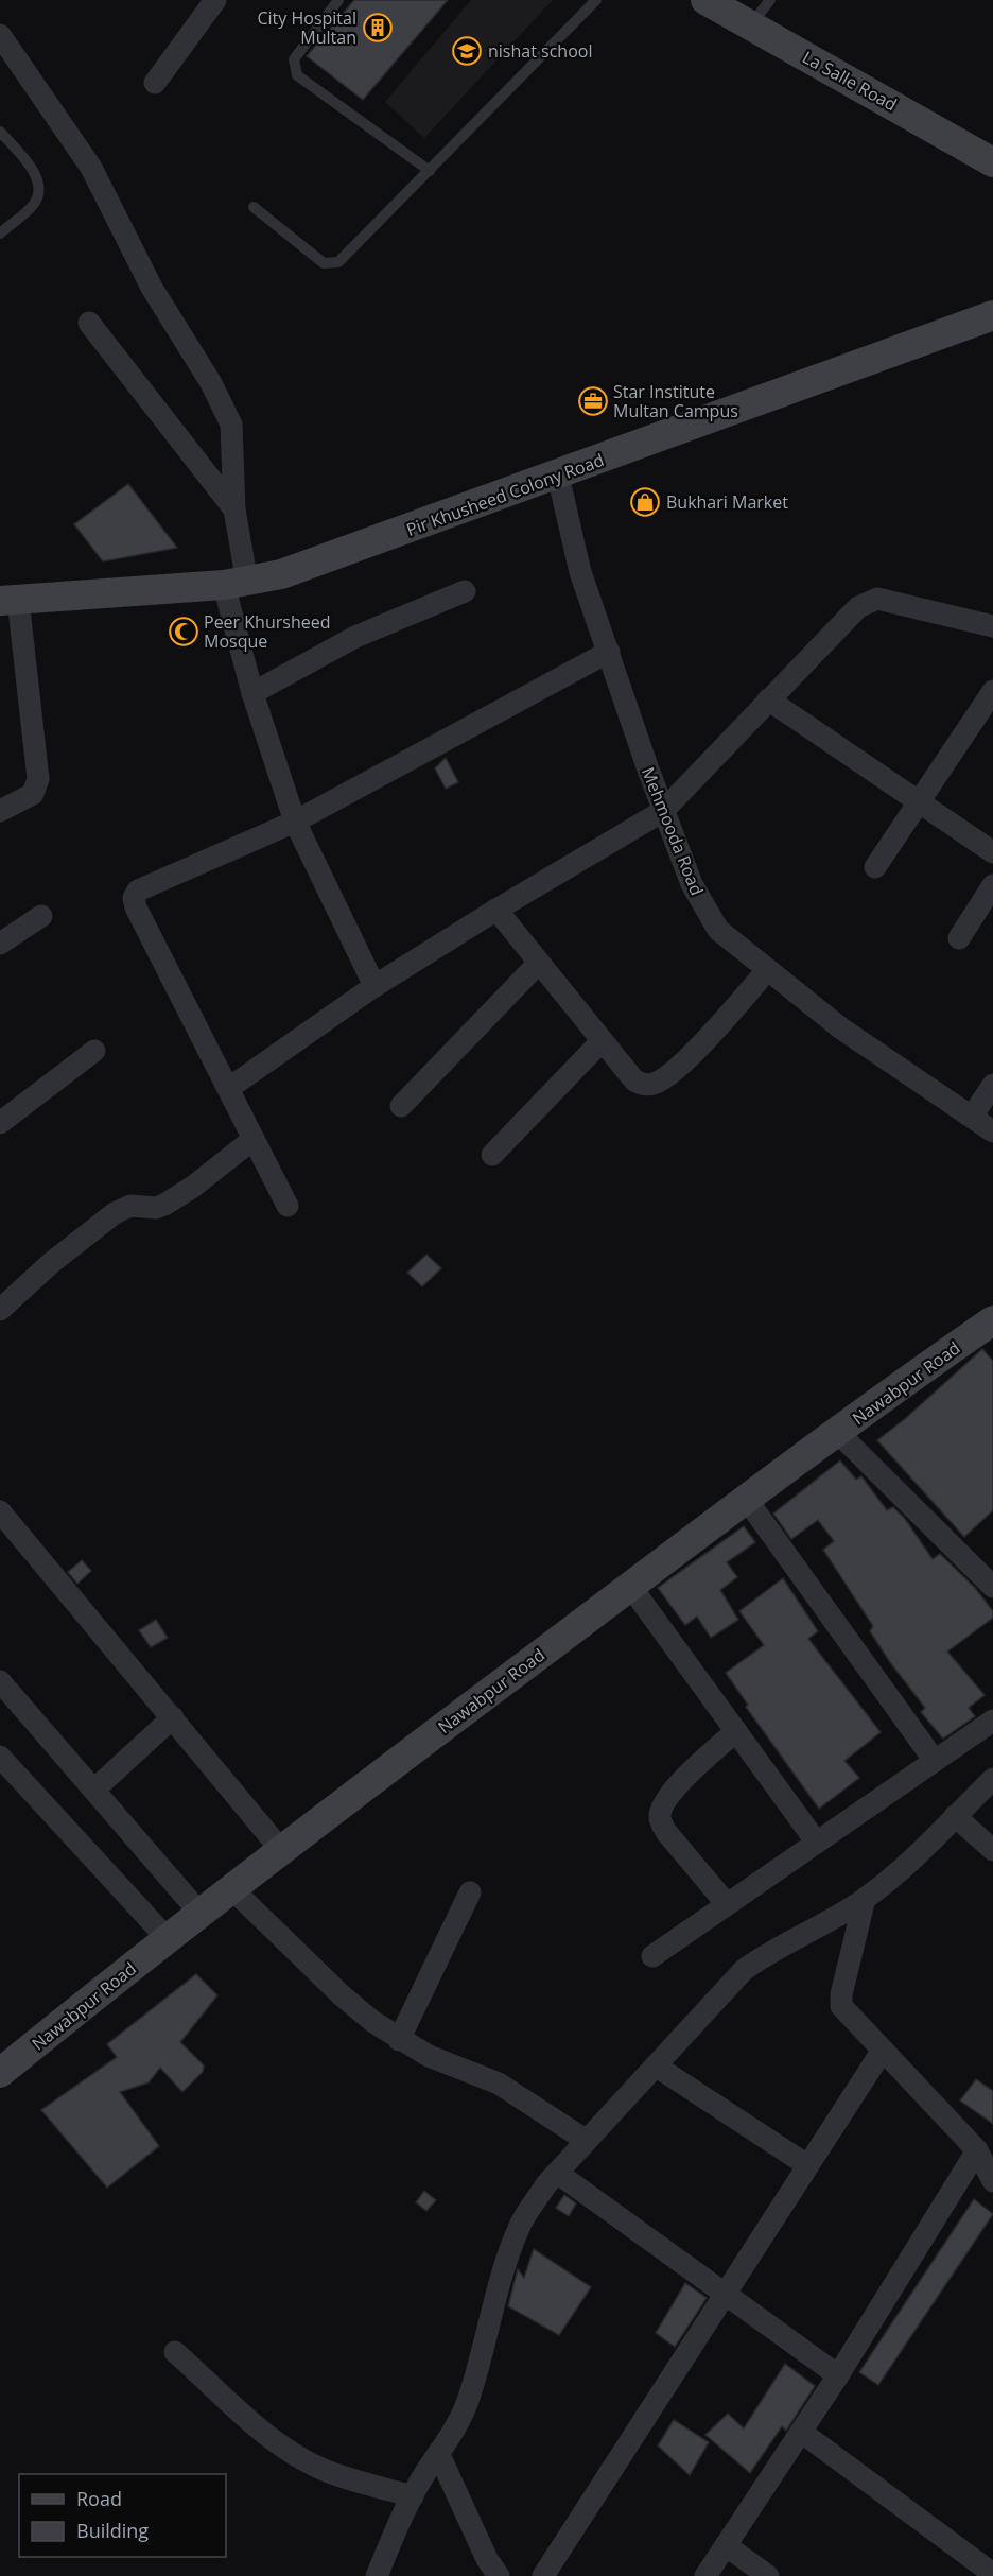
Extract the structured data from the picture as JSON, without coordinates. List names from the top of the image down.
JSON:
{
  "streets": {
    "street": [
      "La Salle Road",
      "Pir Khusheed Colony Road",
      "Mehmooda Road",
      "Nawabpur Road"
    ]
  },
  "crossings": [
    ["Pir Khusheed Colony Road", "Mehmooda Road"]
  ],
  "places": {
    "building": ["City Hospital Multan"],
    "school or university": ["nishat school"],
    "office": ["Star Institute Multan Campus"],
    "shop": ["Bukhari Market"],
    "mosque": ["Peer Khursheed Mosque"]
  },
  "legend": ["Road", "Building"]
}
